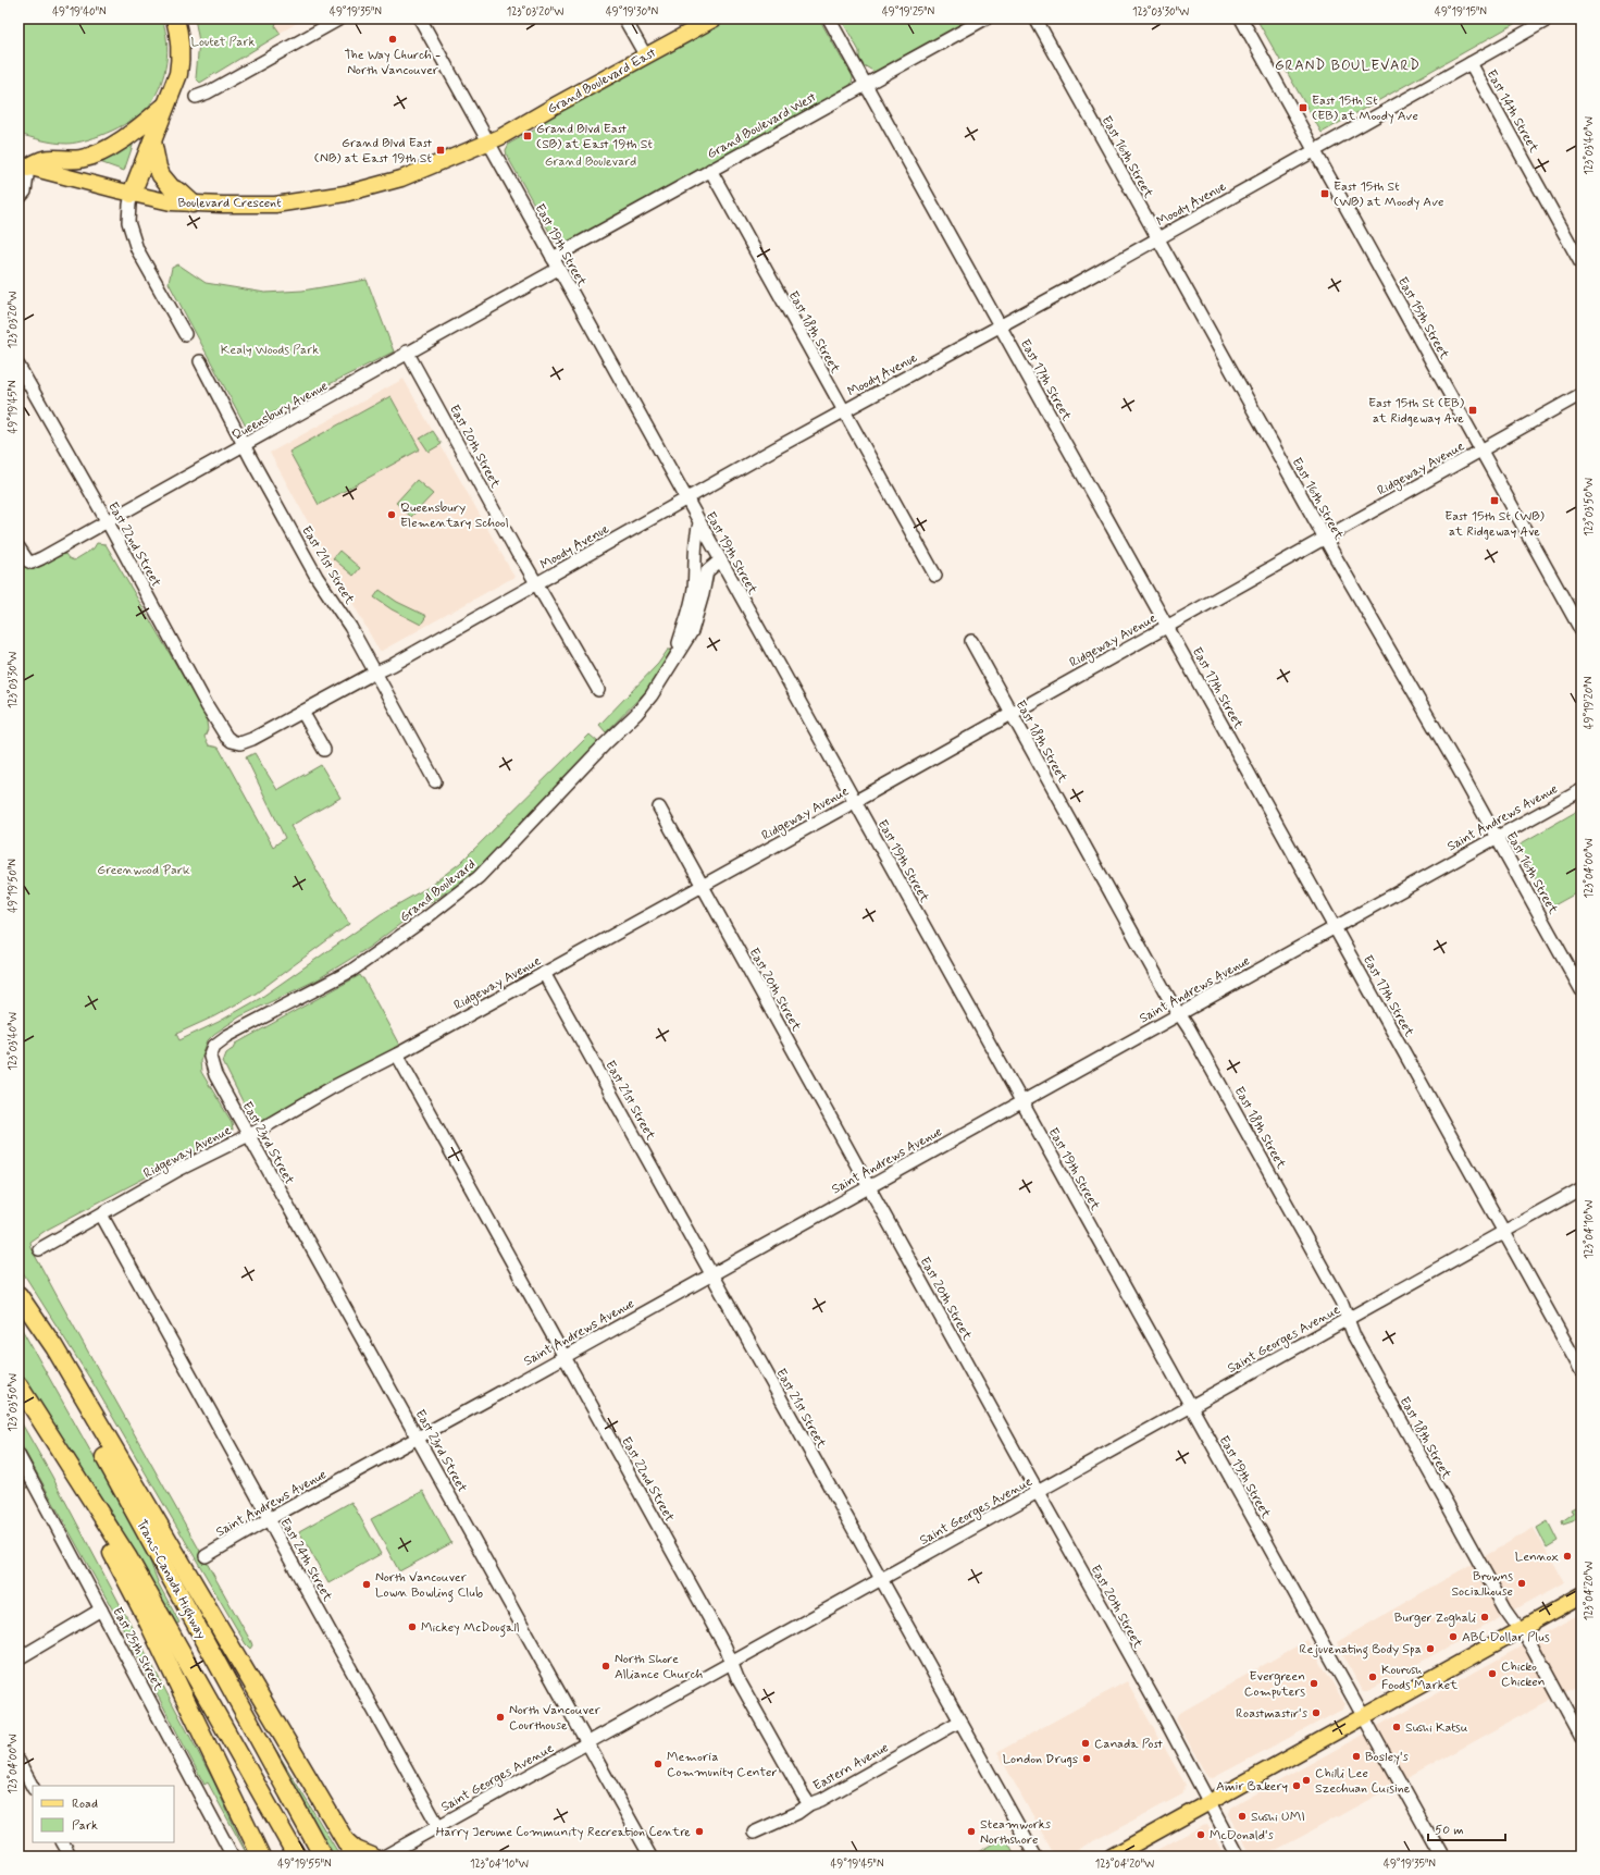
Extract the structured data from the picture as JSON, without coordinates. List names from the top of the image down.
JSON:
{
  "streets": {
    "highway": ["Trans-Canada Highway"],
    "main road": ["Grand Boulevard East", "Boulevard Crescent"],
    "street": [
      "East 14th Street",
      "Grand Boulevard West",
      "East 16th Street",
      "Moody Avenue",
      "East 19th Street",
      "East 15th Street",
      "East 18th Street",
      "East 17th Street",
      "Queensbury Avenue",
      "East 20th Street",
      "Ridgeway Avenue",
      "East 22nd Street",
      "East 21st Street",
      "Saint Andrews Avenue",
      "Grand Boulevard",
      "East 23rd Street",
      "Saint Georges Avenue",
      "East 24th Street",
      "East 25th Street",
      "Eastern Avenue"
    ]
  },
  "crossings": [
    ["Grand Boulevard East", "Boulevard Crescent"],
    ["Grand Boulevard East", "East 19th Street"],
    ["East 14th Street", "Moody Avenue"],
    ["Grand Boulevard West", "East 19th Street"],
    ["Grand Boulevard West", "East 18th Street"],
    ["Grand Boulevard West", "East 17th Street"],
    ["Grand Boulevard West", "Queensbury Avenue"],
    ["East 16th Street", "Moody Avenue"],
    ["East 16th Street", "Ridgeway Avenue"],
    ["East 16th Street", "Saint Andrews Avenue"],
    ["Boulevard Crescent", "East 19th Street"],
    ["Moody Avenue", "East 19th Street"],
    ["Moody Avenue", "East 15th Street"],
    ["Moody Avenue", "East 18th Street"],
    ["Moody Avenue", "East 17th Street"],
    ["Moody Avenue", "East 20th Street"],
    ["Moody Avenue", "East 22nd Street"],
    ["Moody Avenue", "East 21st Street"],
    ["East 19th Street", "Queensbury Avenue"],
    ["East 19th Street", "Ridgeway Avenue"],
    ["East 19th Street", "Saint Andrews Avenue"],
    ["East 19th Street", "Grand Boulevard"],
    ["East 19th Street", "Saint Georges Avenue"],
    ["East 15th Street", "Ridgeway Avenue"],
    ["East 18th Street", "Ridgeway Avenue"],
    ["East 18th Street", "Saint Andrews Avenue"],
    ["East 18th Street", "Saint Georges Avenue"],
    ["East 17th Street", "Ridgeway Avenue"],
    ["East 17th Street", "Saint Andrews Avenue"],
    ["East 17th Street", "Saint Georges Avenue"],
    ["Queensbury Avenue", "East 20th Street"],
    ["Queensbury Avenue", "East 22nd Street"],
    ["Queensbury Avenue", "East 21st Street"],
    ["East 20th Street", "Ridgeway Avenue"],
    ["East 20th Street", "Saint Andrews Avenue"],
    ["East 20th Street", "Saint Georges Avenue"],
    ["Ridgeway Avenue", "East 22nd Street"],
    ["Ridgeway Avenue", "East 21st Street"],
    ["Ridgeway Avenue", "East 23rd Street"],
    ["Ridgeway Avenue", "East 24th Street"],
    ["East 22nd Street", "Saint Andrews Avenue"],
    ["East 22nd Street", "Saint Georges Avenue"],
    ["East 22nd Street", "Eastern Avenue"],
    ["East 21st Street", "Saint Andrews Avenue"],
    ["East 21st Street", "Saint Georges Avenue"],
    ["East 21st Street", "Eastern Avenue"],
    ["Saint Andrews Avenue", "East 23rd Street"],
    ["Saint Andrews Avenue", "East 24th Street"],
    ["Grand Boulevard", "East 23rd Street"],
    ["East 23rd Street", "Saint Georges Avenue"],
    ["Saint Georges Avenue", "East 24th Street"]
  ],
  "districts": ["GRAND BOULEVARD"],
  "parks": [
    "Loutet Park",
    "Grand Boulevard",
    "Kealy Woods Park",
    "Greenwood Park"
  ],
  "places": {
    "other": [
      "The Way Church - North Vancouver",
      "Queensbury Elementary School",
      "Lennox",
      "Browns Socialhouse",
      "North Vancouver Lown Bowling Club",
      "Burger Zoghali",
      "Mickey McDougall",
      "ABC Dollar Plus",
      "Rejuvenating Body Spa",
      "North Shore Alliance Church",
      "Chicko Chicken",
      "Kourosh Foods Market",
      "Evergreen Computers",
      "Roastmastir's",
      "North Vancouver Courthouse",
      "Sushi Katsu",
      "Canada Post",
      "Bosley's",
      "London Drugs",
      "Memoria Community Center",
      "Chilli Lee Szechuan Cuisine",
      "Amir Bakery",
      "Sushi UMI",
      "Harry Jerome Community Recreation Centre",
      "Steamworks Northshore",
      "McDonald's"
    ],
    "transit": [
      "East 15th St (EB) at Moody Ave",
      "Grand Blvd East (SB) at East 19th St",
      "Grand Blvd East (NB) at East 19th St",
      "East 15th St (WB) at Moody Ave",
      "East 15th St (EB) at Ridgeway Ave",
      "East 15th St (WB) at Ridgeway Ave"
    ]
  },
  "legend": ["Road", "Park"],
  "scale_bar": "50 m",
  "coordinates": [
    "49°19'40\"N",
    "49°19'35\"N",
    "123°03'20\"W",
    "49°19'30\"N",
    "49°19'25\"N",
    "123°03'30\"W",
    "49°19'15\"N",
    "123°03'40\"W",
    "49°19'45\"N",
    "123°03'50\"W",
    "49°19'20\"N",
    "123°04'00\"W",
    "49°19'50\"N",
    "123°04'10\"W",
    "123°04'20\"W",
    "49°19'55\"N"
  ]
}
